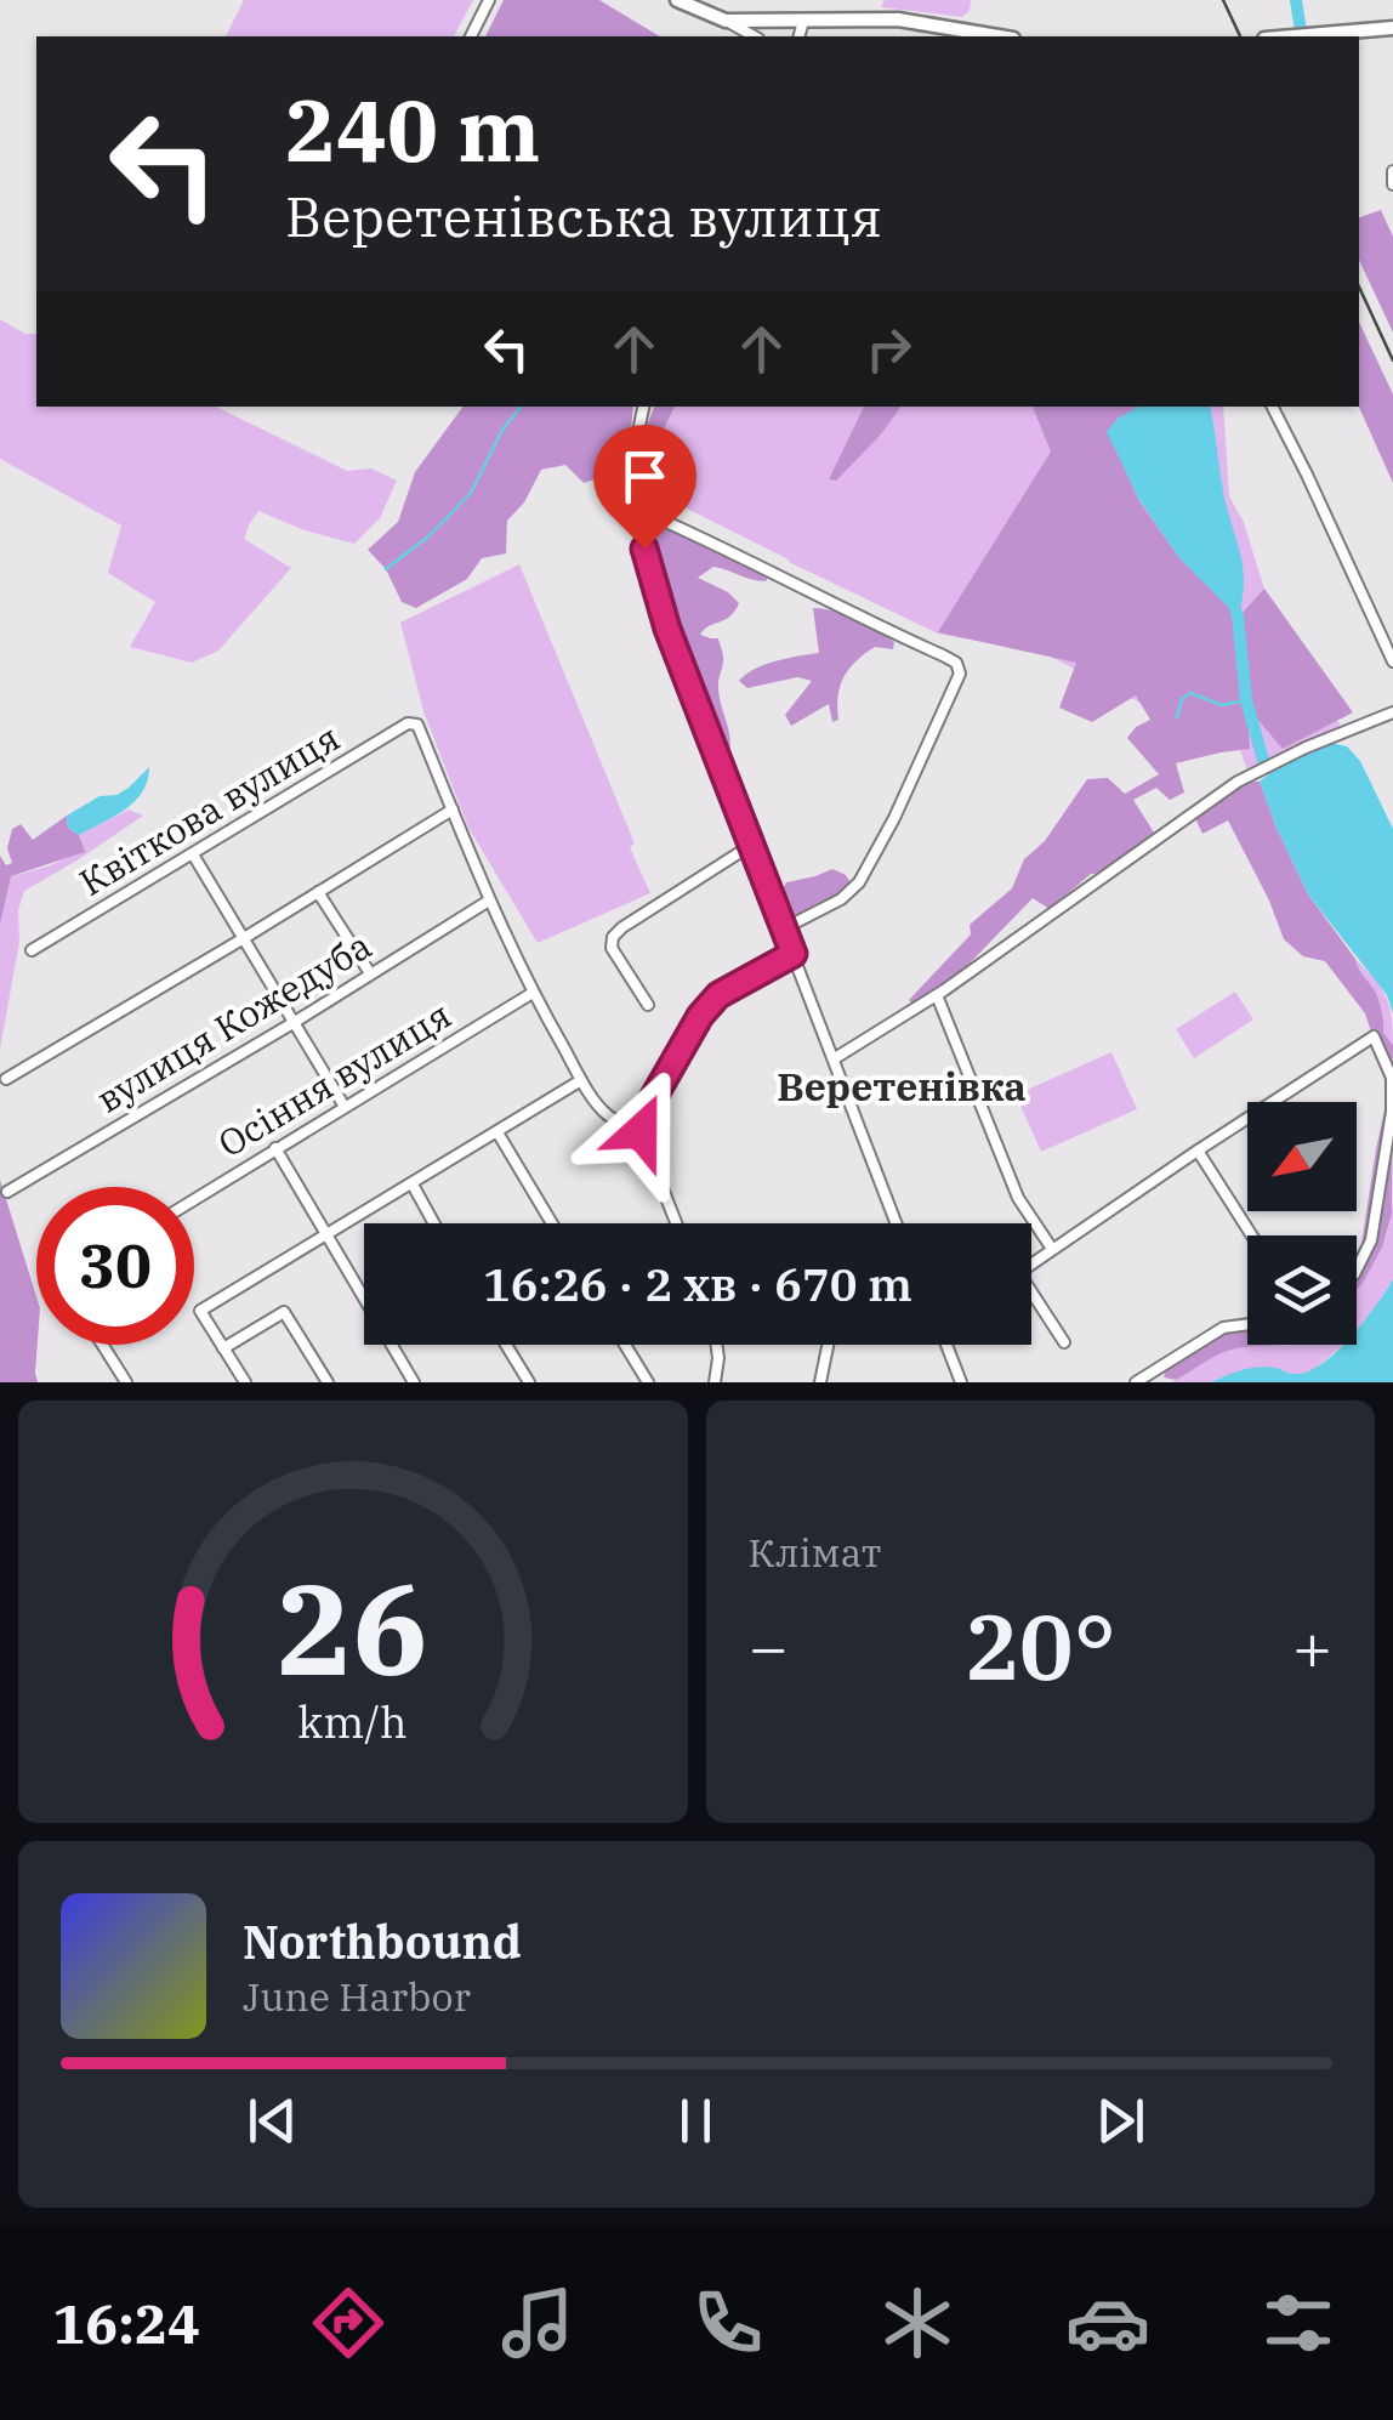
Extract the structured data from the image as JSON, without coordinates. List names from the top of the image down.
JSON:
{
  "streets": {
    "street": ["Квіткова вулиця", "вулиця Кожедуба", "Осіння вулиця"]
  },
  "districts": ["Веретенівка"],
  "north": "bottom left",
  "page": {
    "turn": ["240 m", "Веретенівська вулиця"],
    "limit": "30",
    "trip": "16:26 · 2 хв · 670 m",
    "tile": "Клімат",
    "heat": ["−", "20°", "+"],
    "song": ["Northbound", "June Harbor"],
    "tabs": "16:24",
    "gauge": ["26", "km/h"]
  }
}
